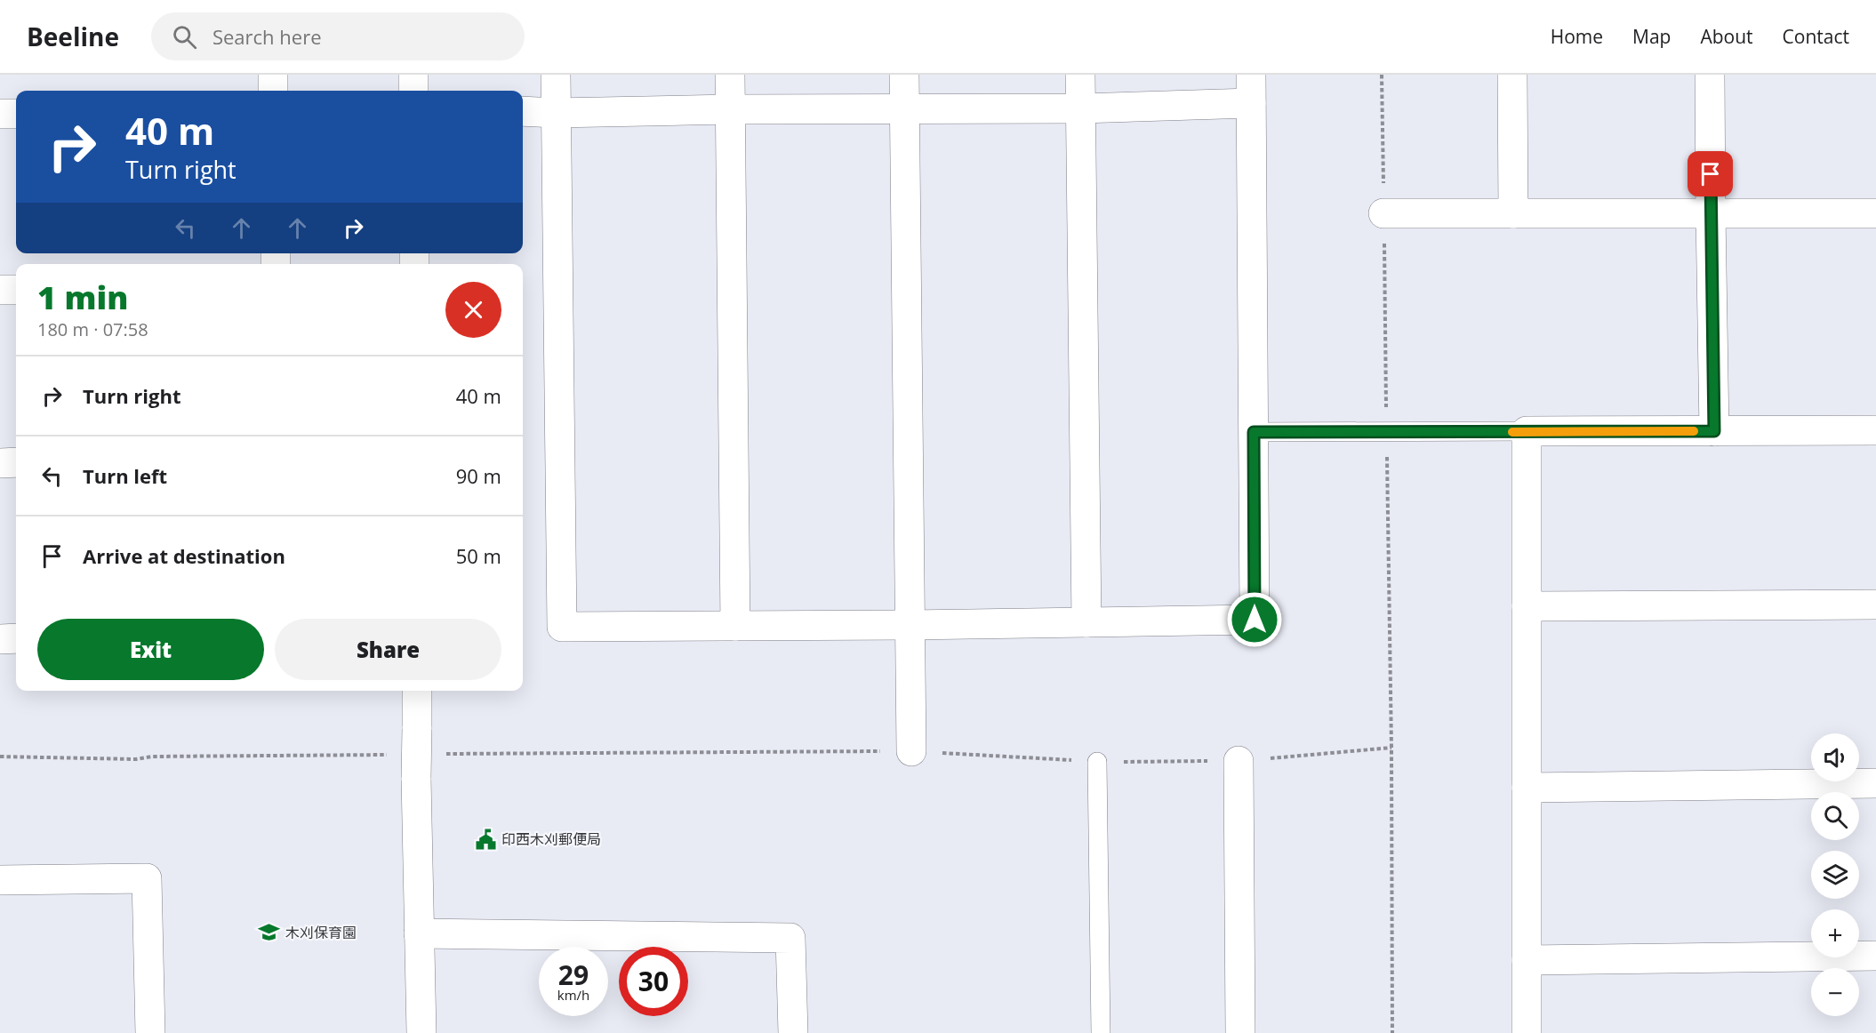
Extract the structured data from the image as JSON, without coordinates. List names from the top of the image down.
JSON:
{
  "places": {
    "public building": ["印西木刈郵便局"],
    "school or university": ["木刈保育園"]
  },
  "page": {
    "header": "Beeline",
    "search": "Search here",
    "nav": [
      "Home",
      "Map",
      "About",
      "Contact"
    ],
    "turn": ["40 m", "Turn right"],
    "heading": ["1 min", "180 m · 07:58"],
    "list": [
      {
        "name": "Turn right",
        "value": "40 m"
      },
      {
        "name": "Turn left",
        "value": "90 m"
      },
      {
        "name": "Arrive at destination",
        "value": "50 m"
      }
    ],
    "buttons": ["Exit", "Share"],
    "map_buttons": ["+", "−"],
    "speed": "29 km/h",
    "limit": "30"
  }
}
